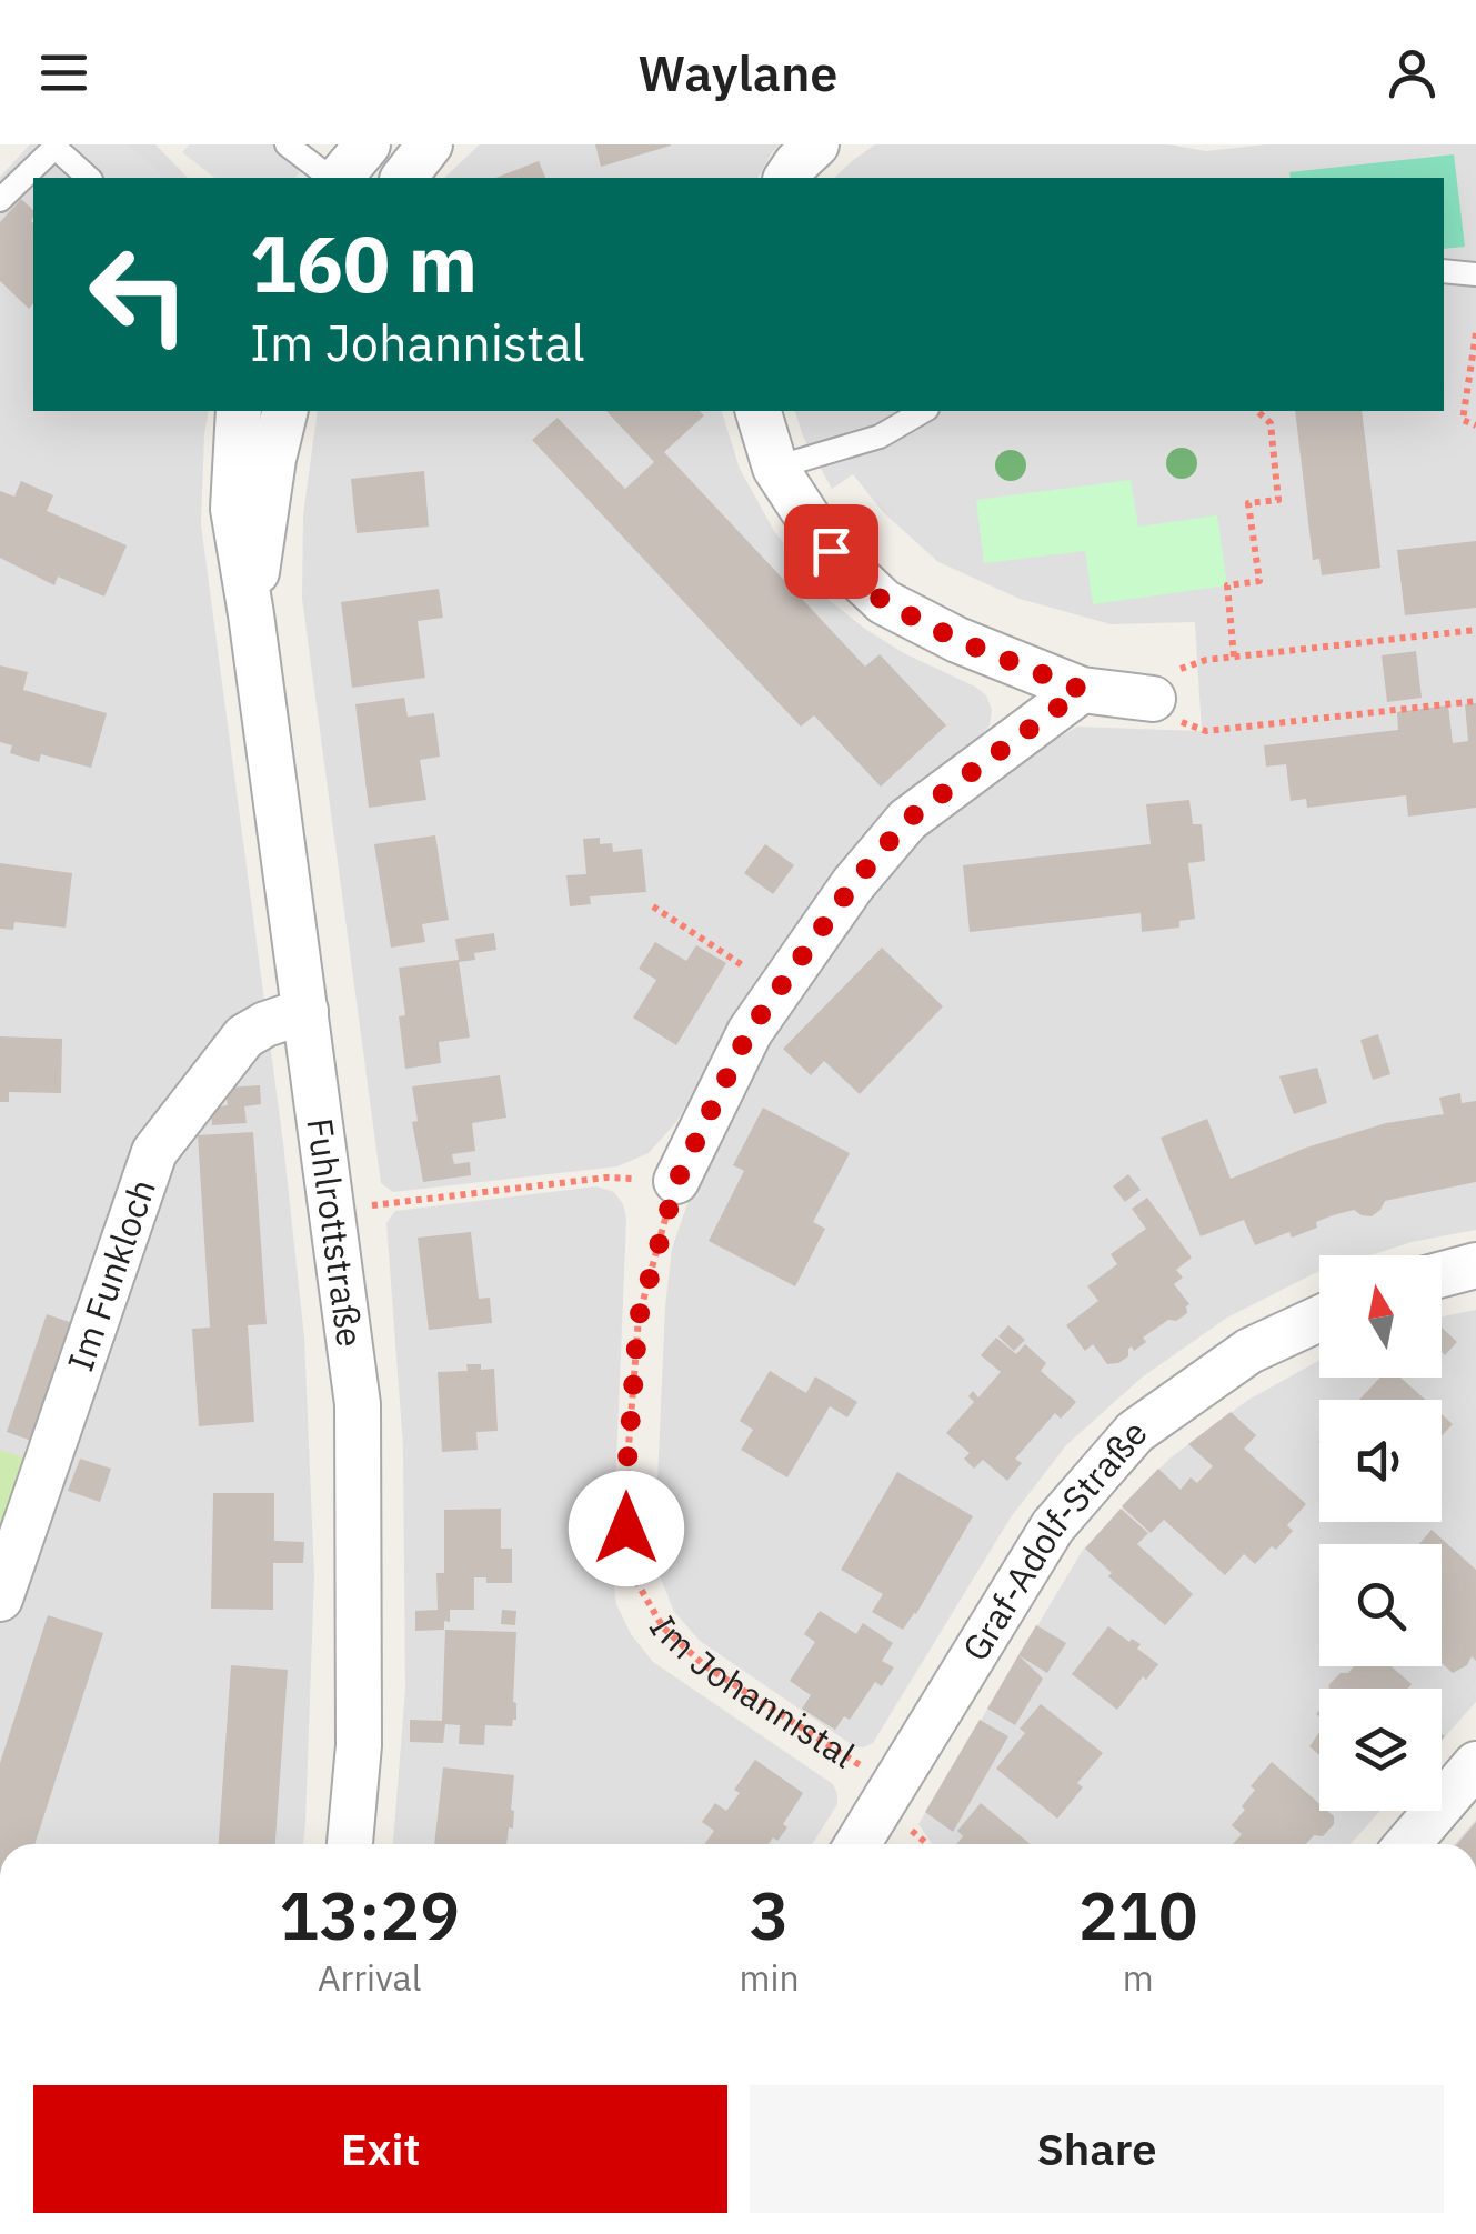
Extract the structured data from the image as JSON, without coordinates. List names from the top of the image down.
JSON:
{
  "streets": {
    "street": ["Fuhlrottstraße", "Im Funkloch", "Graf-Adolf-Straße"],
    "path": ["Im Johannistal"]
  },
  "crossings": [
    ["Fuhlrottstraße", "Im Funkloch"],
    ["Graf-Adolf-Straße", "Im Johannistal"]
  ],
  "north": "top",
  "page": {
    "header": "Waylane",
    "turn": ["160 m", "Im Johannistal"],
    "eta": [
      "13:29",
      "Arrival",
      "3",
      "min",
      "210",
      "m"
    ],
    "buttons": ["Exit", "Share"]
  }
}
